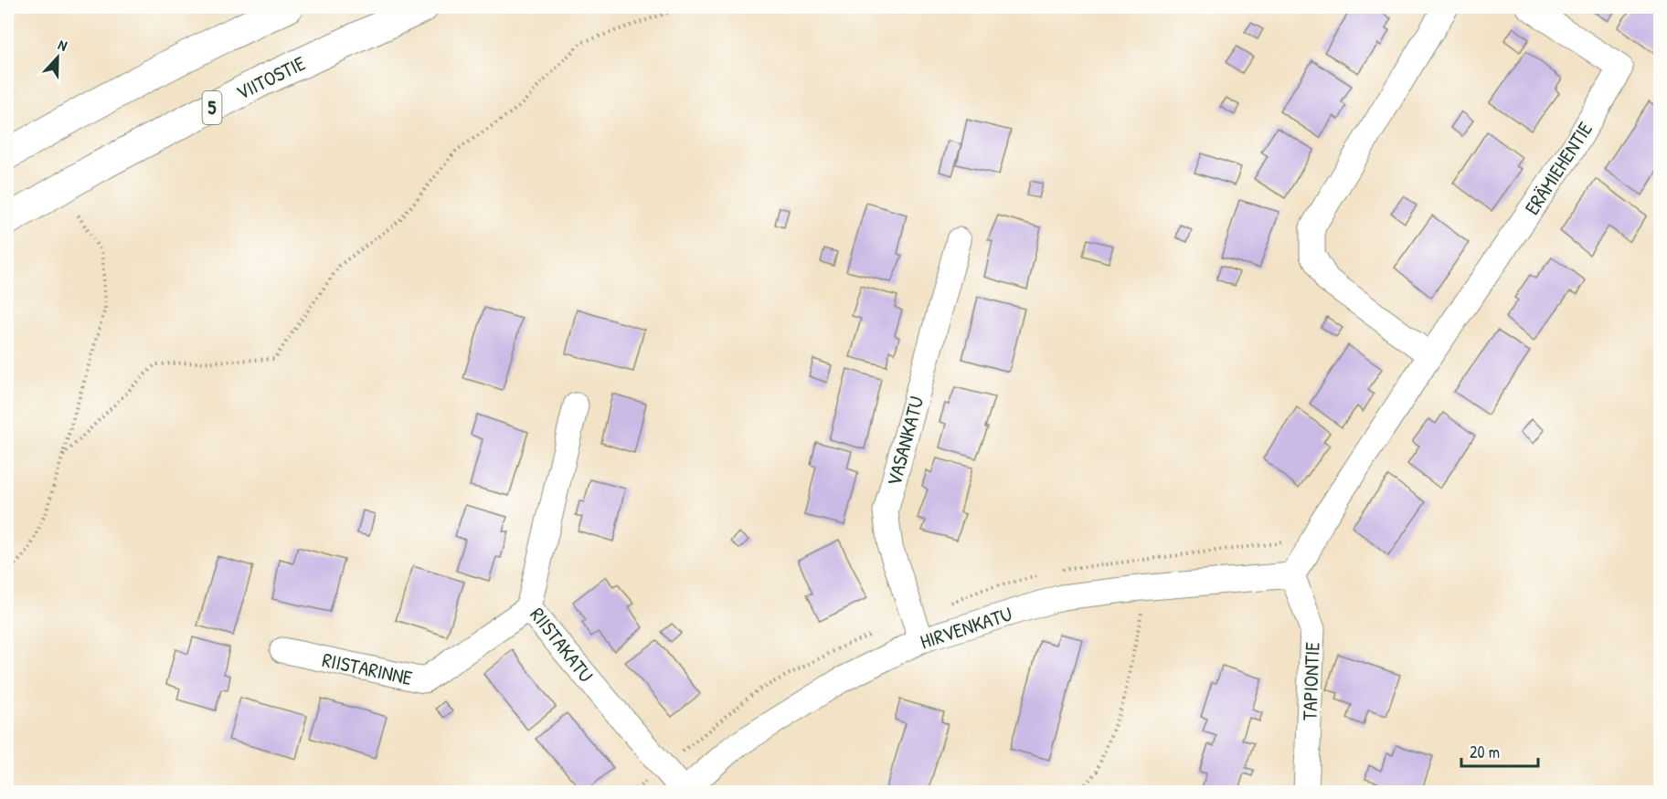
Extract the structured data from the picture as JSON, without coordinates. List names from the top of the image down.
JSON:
{
  "streets": {
    "highway": ["VIITOSTIE", "5"],
    "street": [
      "ERÄMIEHENTIE",
      "VASANKATU",
      "HIRVENKATU",
      "RIISTAKATU",
      "RIISTARINNE",
      "TAPIONTIE"
    ]
  },
  "crossings": [
    ["ERÄMIEHENTIE", "HIRVENKATU"],
    ["ERÄMIEHENTIE", "TAPIONTIE"],
    ["VASANKATU", "HIRVENKATU"],
    ["HIRVENKATU", "RIISTAKATU"],
    ["HIRVENKATU", "TAPIONTIE"],
    ["RIISTAKATU", "RIISTARINNE"]
  ],
  "scale_bar": "20 m",
  "north": "top"
}
